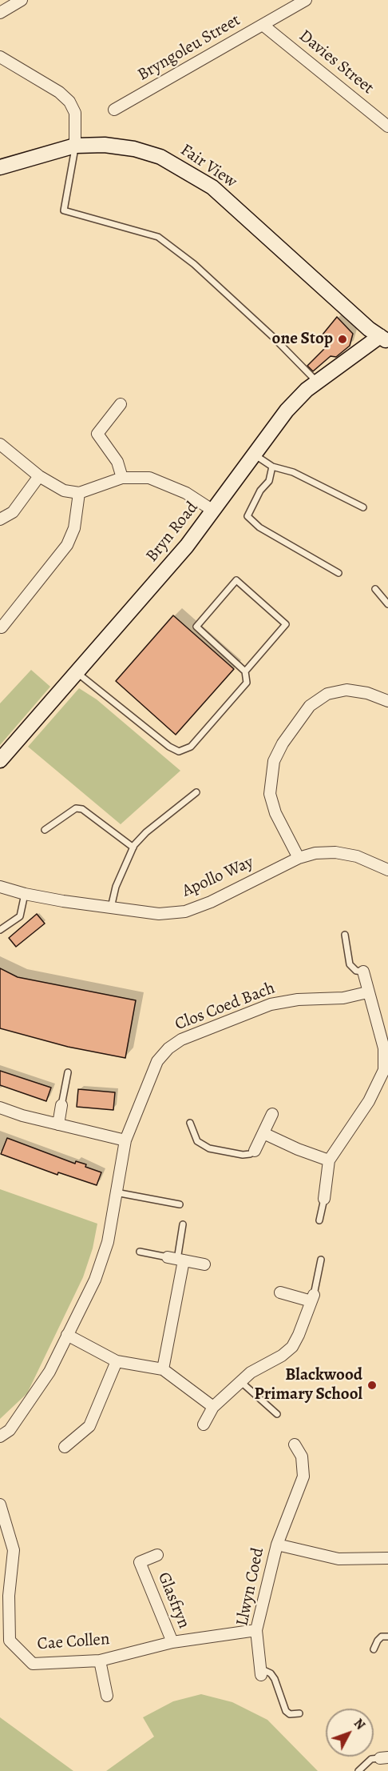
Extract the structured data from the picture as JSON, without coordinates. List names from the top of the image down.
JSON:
{
  "streets": {
    "street": [
      "Bryngoleu Street",
      "Davies Street",
      "Fair View",
      "Bryn Road",
      "Apollo Way",
      "Clos Coed Bach",
      "Llwyn Coed",
      "Glasfryn",
      "Cae Collen"
    ]
  },
  "crossings": [
    ["Bryngoleu Street", "Davies Street"],
    ["Fair View", "Bryn Road"],
    ["Llwyn Coed", "Cae Collen"],
    ["Glasfryn", "Cae Collen"]
  ],
  "places": ["one Stop", "Blackwood Primary School"],
  "north": "top right"
}
